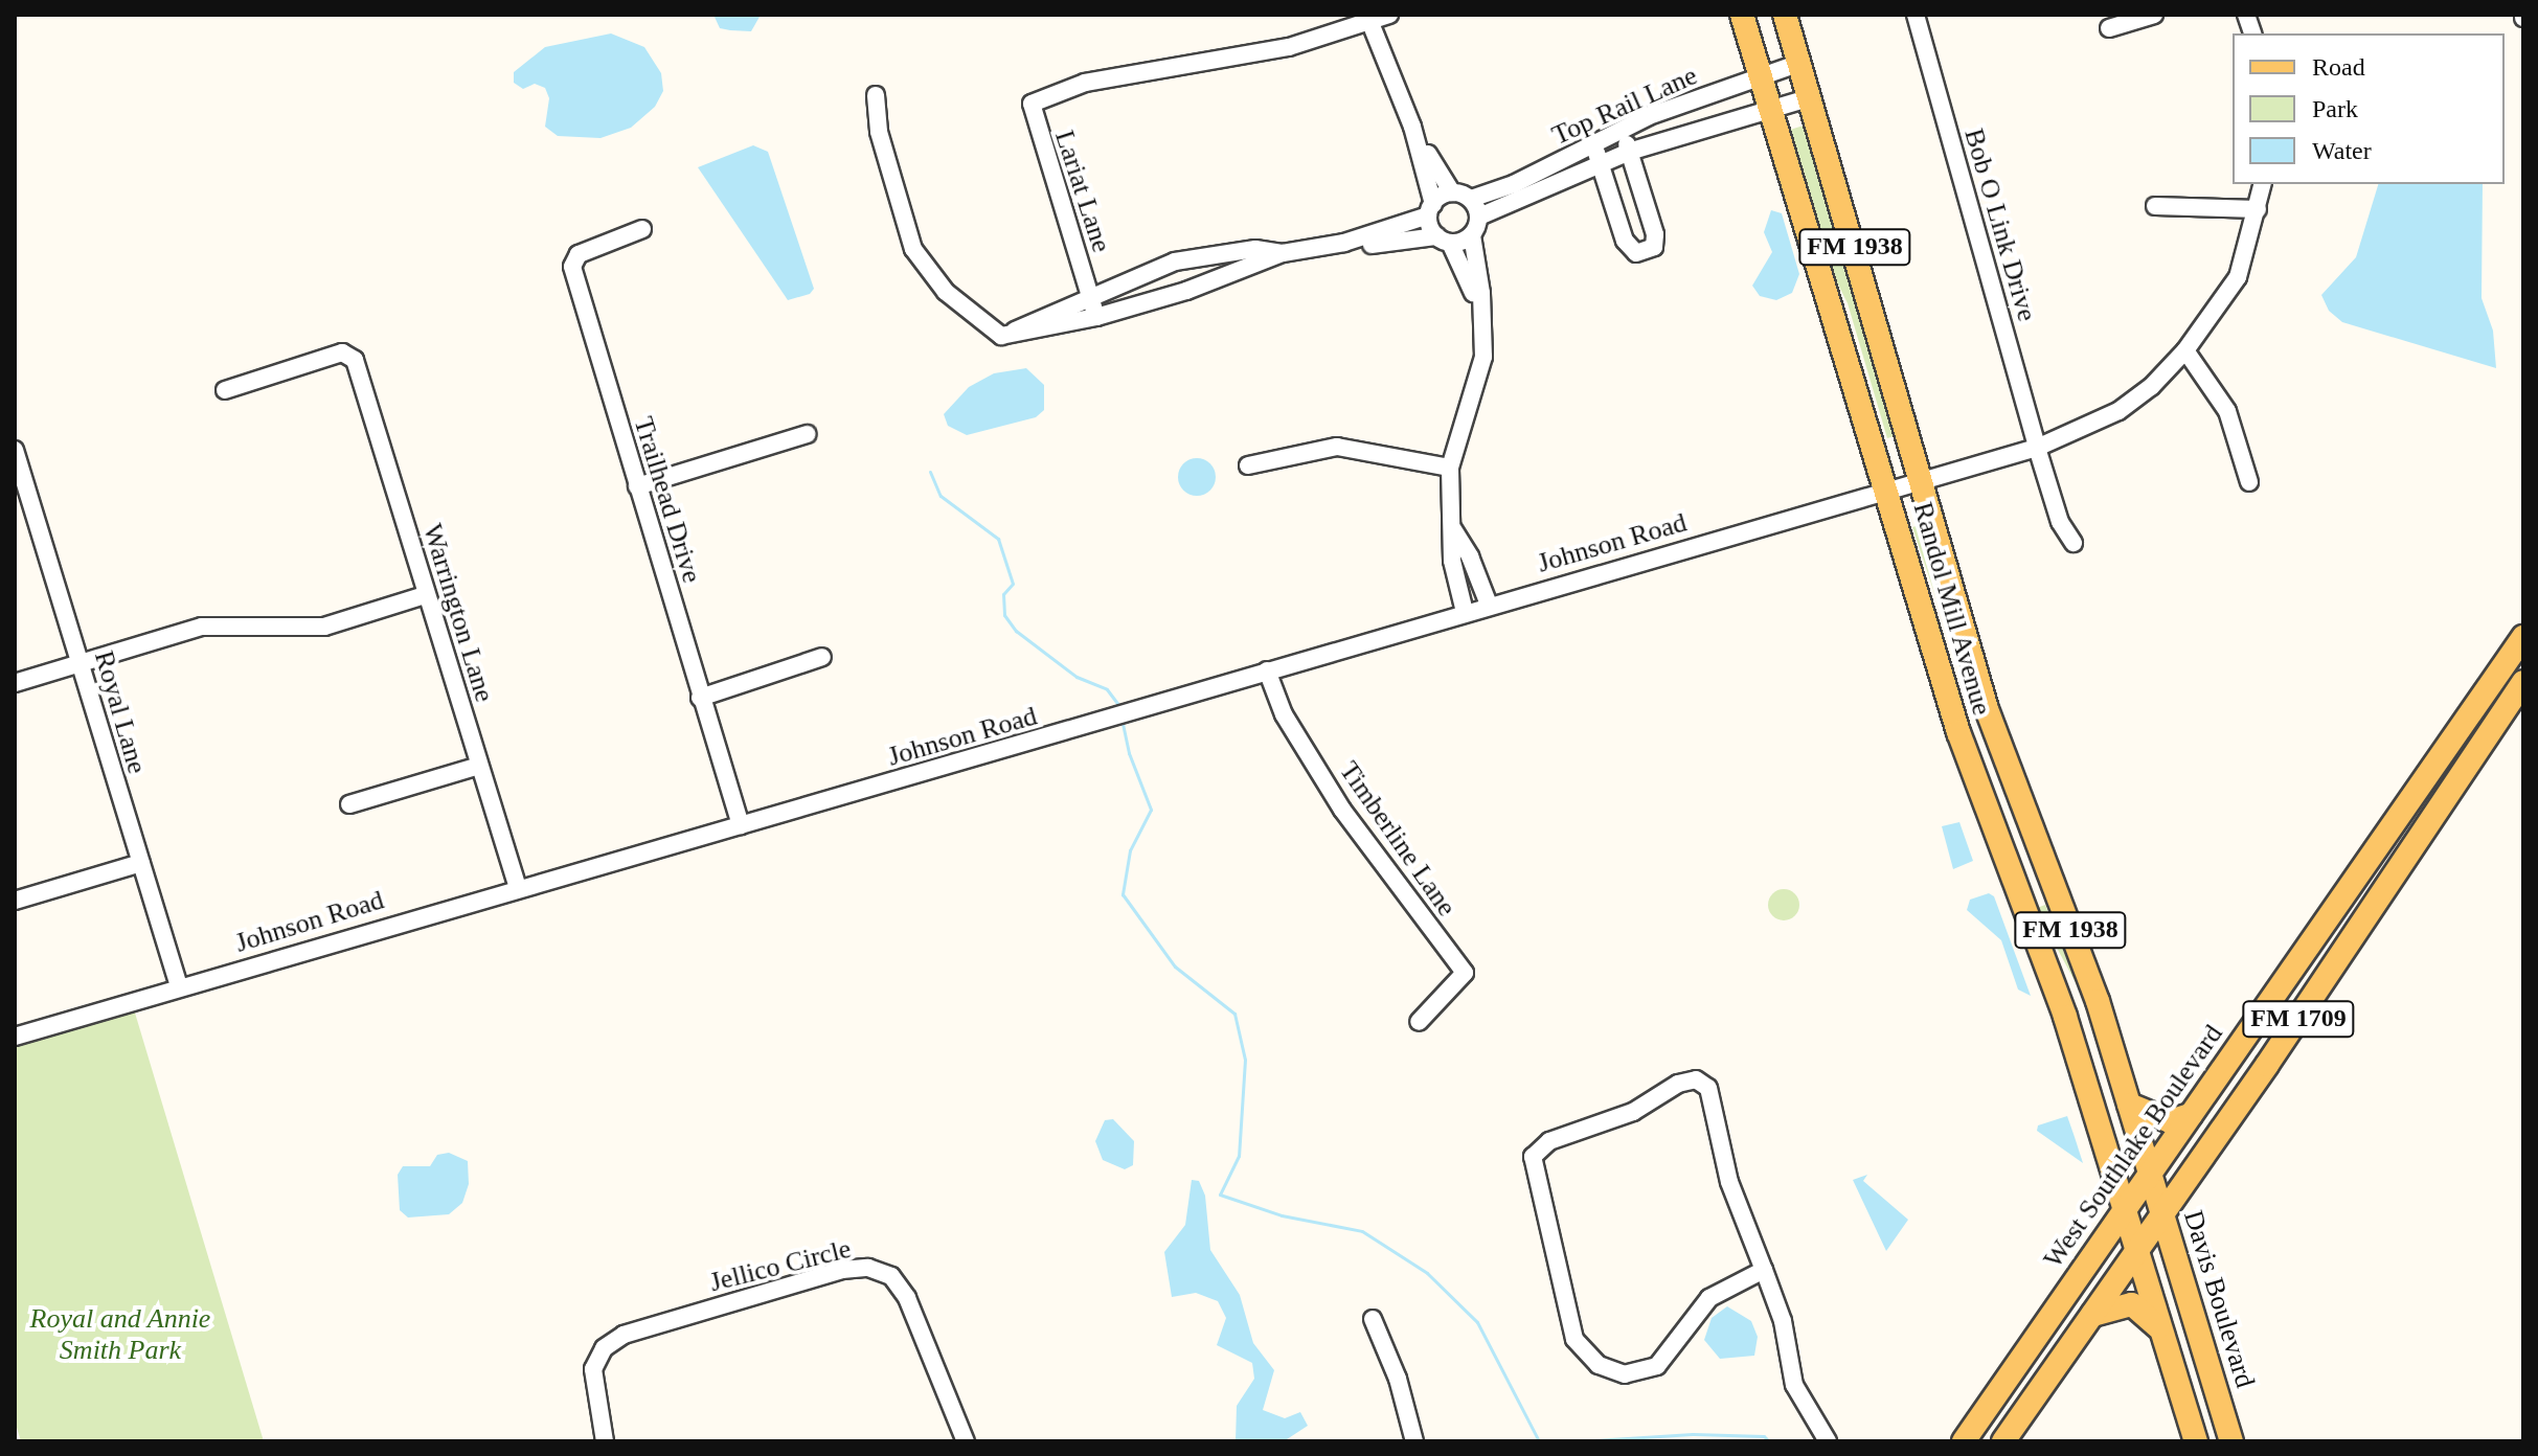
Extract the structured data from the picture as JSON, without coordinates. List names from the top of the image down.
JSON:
{
  "streets": {
    "main road": [
      "FM 1938",
      "Randol Mill Avenue",
      "FM 1709",
      "West Southlake Boulevard",
      "Davis Boulevard"
    ],
    "street": [
      "Top Rail Lane",
      "Lariat Lane",
      "Bob O Link Drive",
      "Trailhead Drive",
      "Johnson Road",
      "Warrington Lane",
      "Royal Lane",
      "Timberline Lane",
      "Jellico Circle"
    ]
  },
  "crossings": [
    ["Top Rail Lane", "Randol Mill Avenue"],
    ["Bob O Link Drive", "Johnson Road"],
    ["FM 1938", "Randol Mill Avenue"],
    ["FM 1938", "FM 1709"],
    ["FM 1938", "West Southlake Boulevard"],
    ["Trailhead Drive", "Johnson Road"],
    ["Johnson Road", "Randol Mill Avenue"],
    ["Johnson Road", "Warrington Lane"],
    ["Johnson Road", "Royal Lane"],
    ["Johnson Road", "Timberline Lane"],
    ["Randol Mill Avenue", "West Southlake Boulevard"],
    ["Randol Mill Avenue", "Davis Boulevard"],
    ["FM 1709", "Davis Boulevard"],
    ["West Southlake Boulevard", "Davis Boulevard"]
  ],
  "parks": ["Royal and Annie Smith Park"],
  "legend": ["Road", "Park", "Water"]
}
